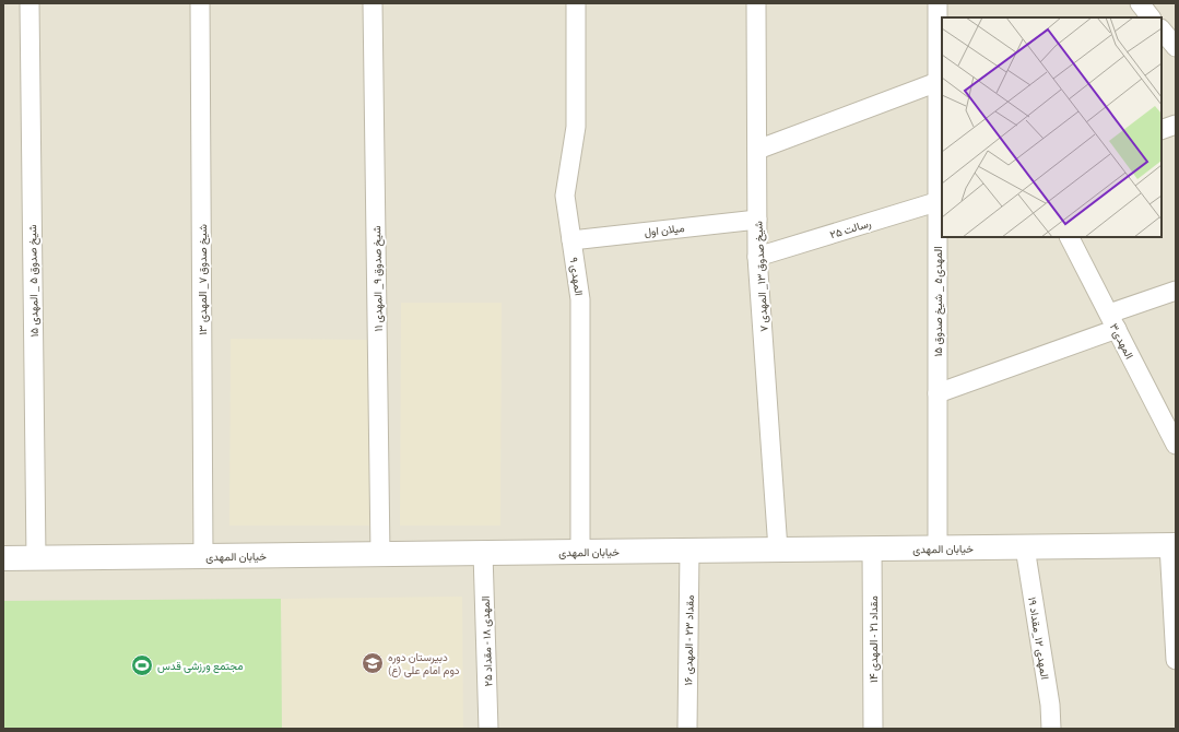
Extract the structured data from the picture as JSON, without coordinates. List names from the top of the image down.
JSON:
{
  "streets": {
    "street": [
      "رسالت ۲۵",
      "میلان اول",
      "المهدی ۹",
      "شیخ صدوق ۱۳_ المهدی ۷",
      "شیخ صدوق ۹_ المهدی ۱۱",
      "شیخ صدوق ۷_ المهدی ۱۳",
      "شیخ صدوق ۵ _ المهدی ۱۵",
      "المهدی۵ _ شیخ صدوق ۱۵",
      "المهدی۳",
      "خیابان المهدی",
      "المهدی ۱۲_مقداد ۱۹",
      "مقداد ۲۱ - المهدی ۱۴",
      "مقداد ۲۳ - المهدی ۱۶",
      "المهدی ۱۸ - مقداد ۲۵"
    ]
  },
  "crossings": [
    ["رسالت ۲۵", "شیخ صدوق ۱۳_ المهدی ۷"],
    ["رسالت ۲۵", "المهدی۵ _ شیخ صدوق ۱۵"],
    ["میلان اول", "المهدی ۹"],
    ["میلان اول", "شیخ صدوق ۱۳_ المهدی ۷"],
    ["المهدی ۹", "خیابان المهدی"],
    ["شیخ صدوق ۱۳_ المهدی ۷", "خیابان المهدی"],
    ["شیخ صدوق ۹_ المهدی ۱۱", "خیابان المهدی"],
    ["شیخ صدوق ۷_ المهدی ۱۳", "خیابان المهدی"],
    ["شیخ صدوق ۵ _ المهدی ۱۵", "خیابان المهدی"],
    ["المهدی۵ _ شیخ صدوق ۱۵", "خیابان المهدی"],
    ["خیابان المهدی", "المهدی ۱۲_مقداد ۱۹"],
    ["خیابان المهدی", "مقداد ۲۱ - المهدی ۱۴"],
    ["خیابان المهدی", "مقداد ۲۳ - المهدی ۱۶"],
    ["خیابان المهدی", "المهدی ۱۸ - مقداد ۲۵"]
  ],
  "places": {
    "school or university": ["دبیرستان دوره دوم امام علی (ع)"],
    "sports": ["مجتمع ورزشی قدس"]
  }
}
